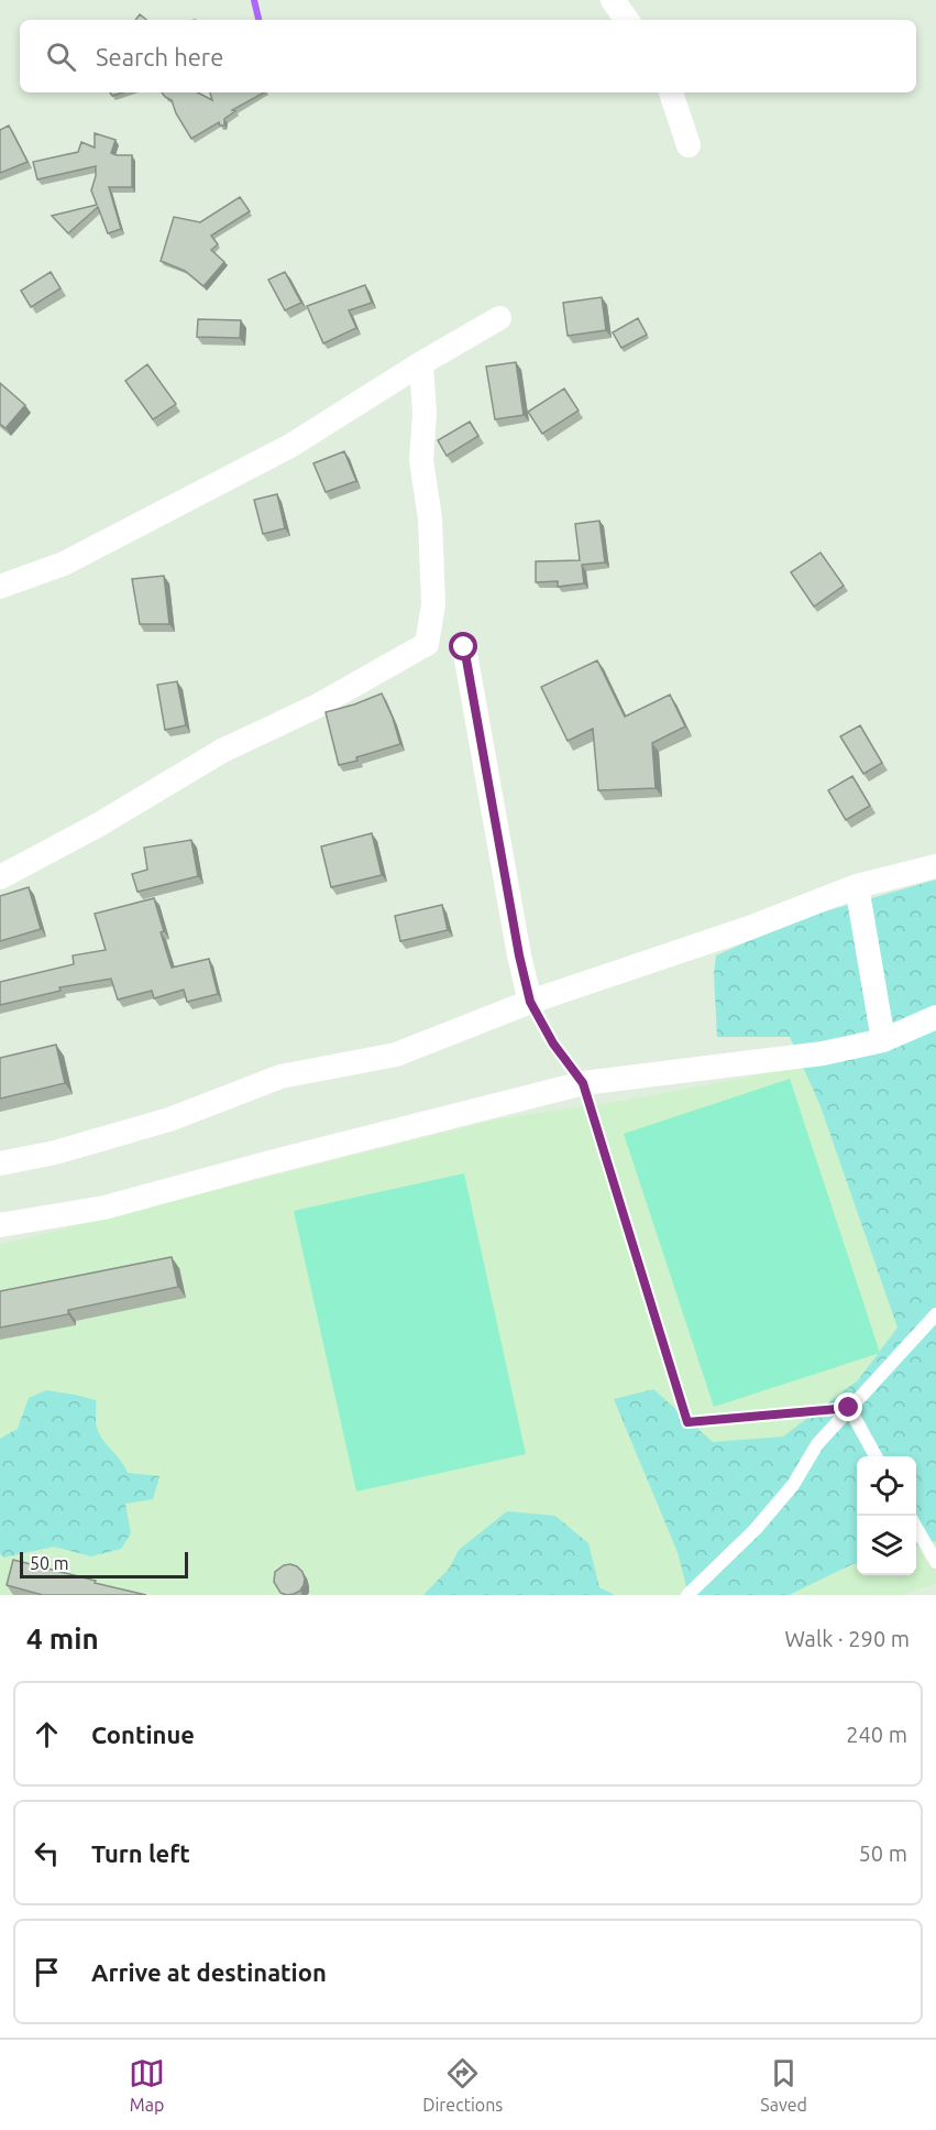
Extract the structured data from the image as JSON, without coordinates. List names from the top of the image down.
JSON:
{
  "scale_bar": "50 m",
  "page": {
    "search": "Search here",
    "scale": "50 m",
    "heading": ["4 min", "Walk · 290 m"],
    "list": [
      ["Continue", "240 m"],
      ["Turn left", "50 m"],
      "Arrive at destination"
    ],
    "nav": ["Map", "Directions", "Saved"]
  }
}
